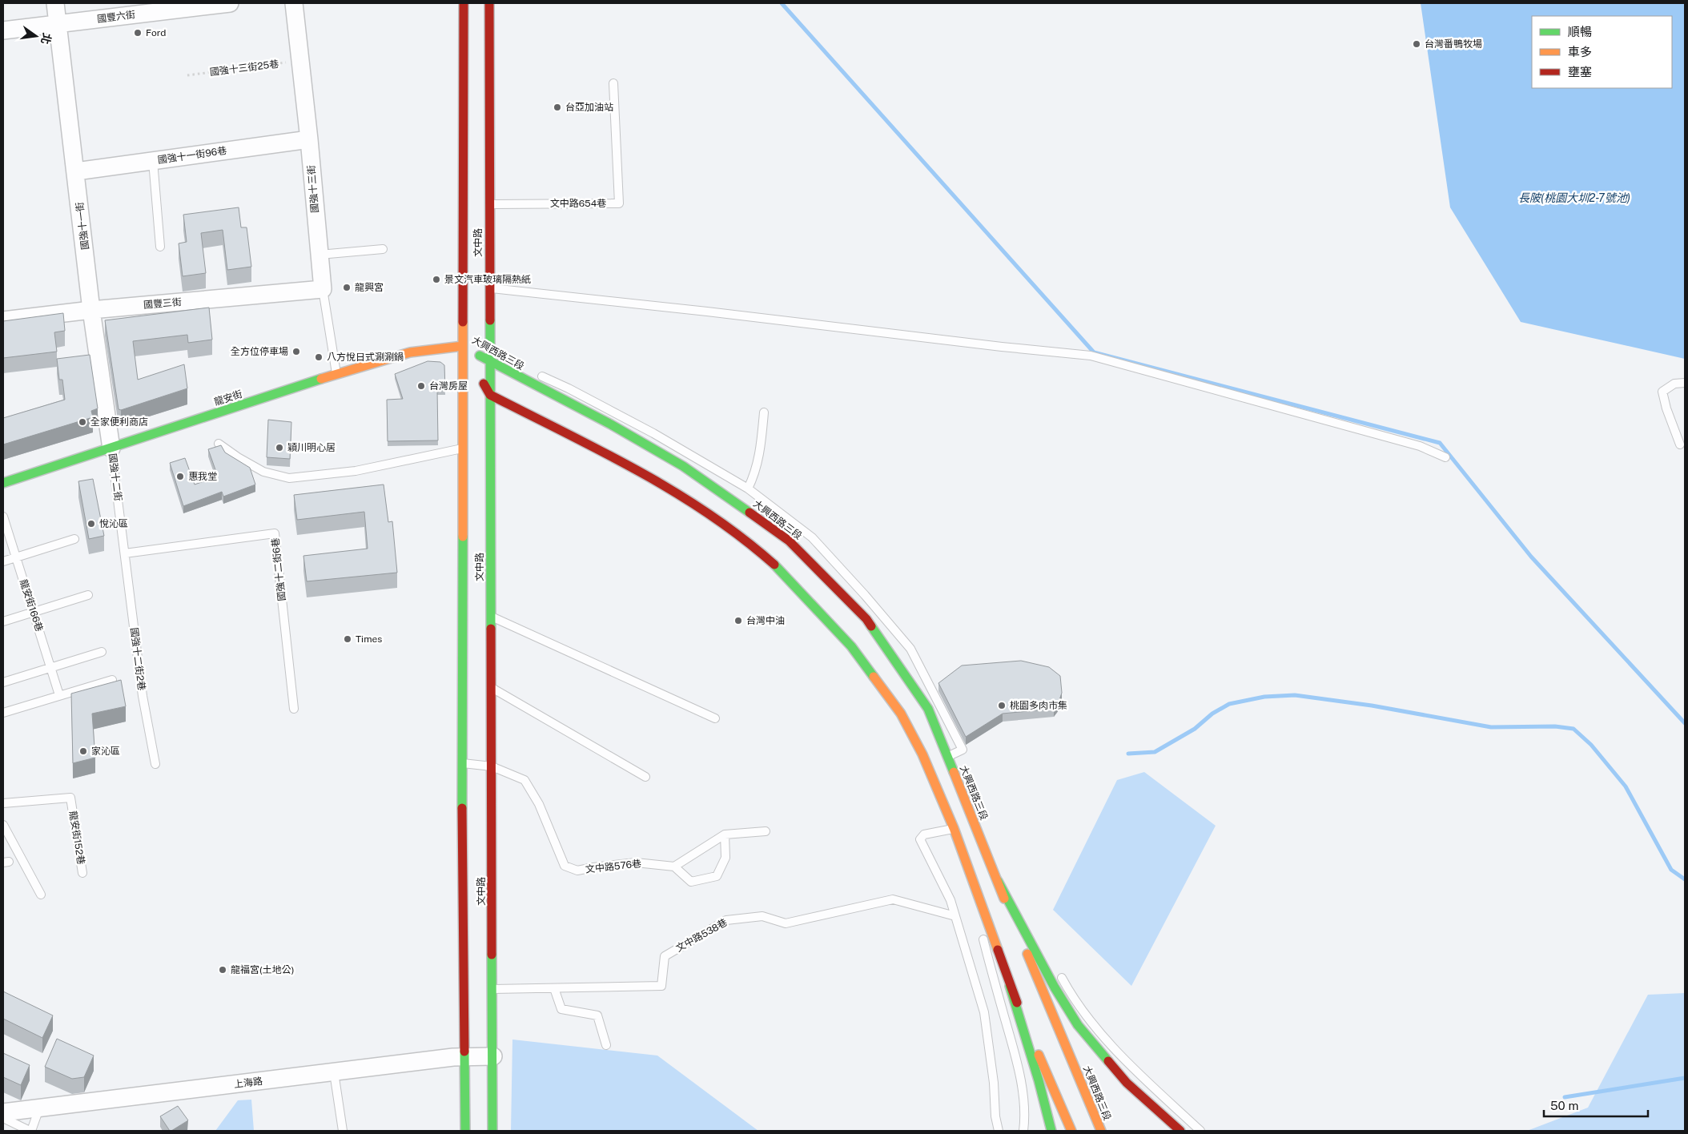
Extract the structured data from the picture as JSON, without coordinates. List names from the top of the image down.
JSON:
{
  "streets": {
    "main road": ["文中路", "大興西路三段", "龍安街"],
    "street": [
      "國豐六街",
      "國強十一街96巷",
      "國強十三街",
      "國強十一街",
      "國豐三街",
      "上海路"
    ],
    "lane": [
      "文中路654巷",
      "國強十二街",
      "國強十二街6巷",
      "龍安街166巷",
      "國強十二街2巷",
      "龍安街152巷",
      "文中路576巷",
      "文中路538巷"
    ],
    "path": ["國強十三街25巷"]
  },
  "crossings": [
    ["國豐六街", "國強十一街"],
    ["國強十三街25巷", "國強十三街"],
    ["國強十一街96巷", "國強十三街"],
    ["國強十一街96巷", "國強十一街"],
    ["國強十三街", "國豐三街"],
    ["國強十三街", "龍安街"],
    ["文中路654巷", "文中路"],
    ["國強十一街", "國豐三街"],
    ["國強十一街", "龍安街"],
    ["國強十一街", "國強十二街"],
    ["文中路", "大興西路三段"],
    ["文中路", "龍安街"],
    ["文中路", "文中路576巷"],
    ["文中路", "文中路538巷"],
    ["文中路", "上海路"],
    ["大興西路三段", "龍安街"],
    ["龍安街", "國強十二街"],
    ["國強十二街", "國強十二街6巷"],
    ["國強十二街", "國強十二街2巷"],
    ["國強十二街6巷", "國強十二街2巷"]
  ],
  "water": ["長陂(桃園大圳2-7號池)"],
  "places": [
    "Ford",
    "台灣番鴨牧場",
    "台亞加油站",
    "景文汽車玻璃隔熱紙",
    "龍興宮",
    "全方位停車場",
    "八方悅日式涮涮鍋",
    "台灣房屋",
    "全家便利商店",
    "穎川明心居",
    "惠我堂",
    "悅沁區",
    "台灣中油",
    "Times",
    "桃園多肉市集",
    "家沁區",
    "龍福宮(土地公)"
  ],
  "legend": ["順暢", "車多", "壅塞"],
  "scale_bar": "50 m",
  "north": "right"
}
